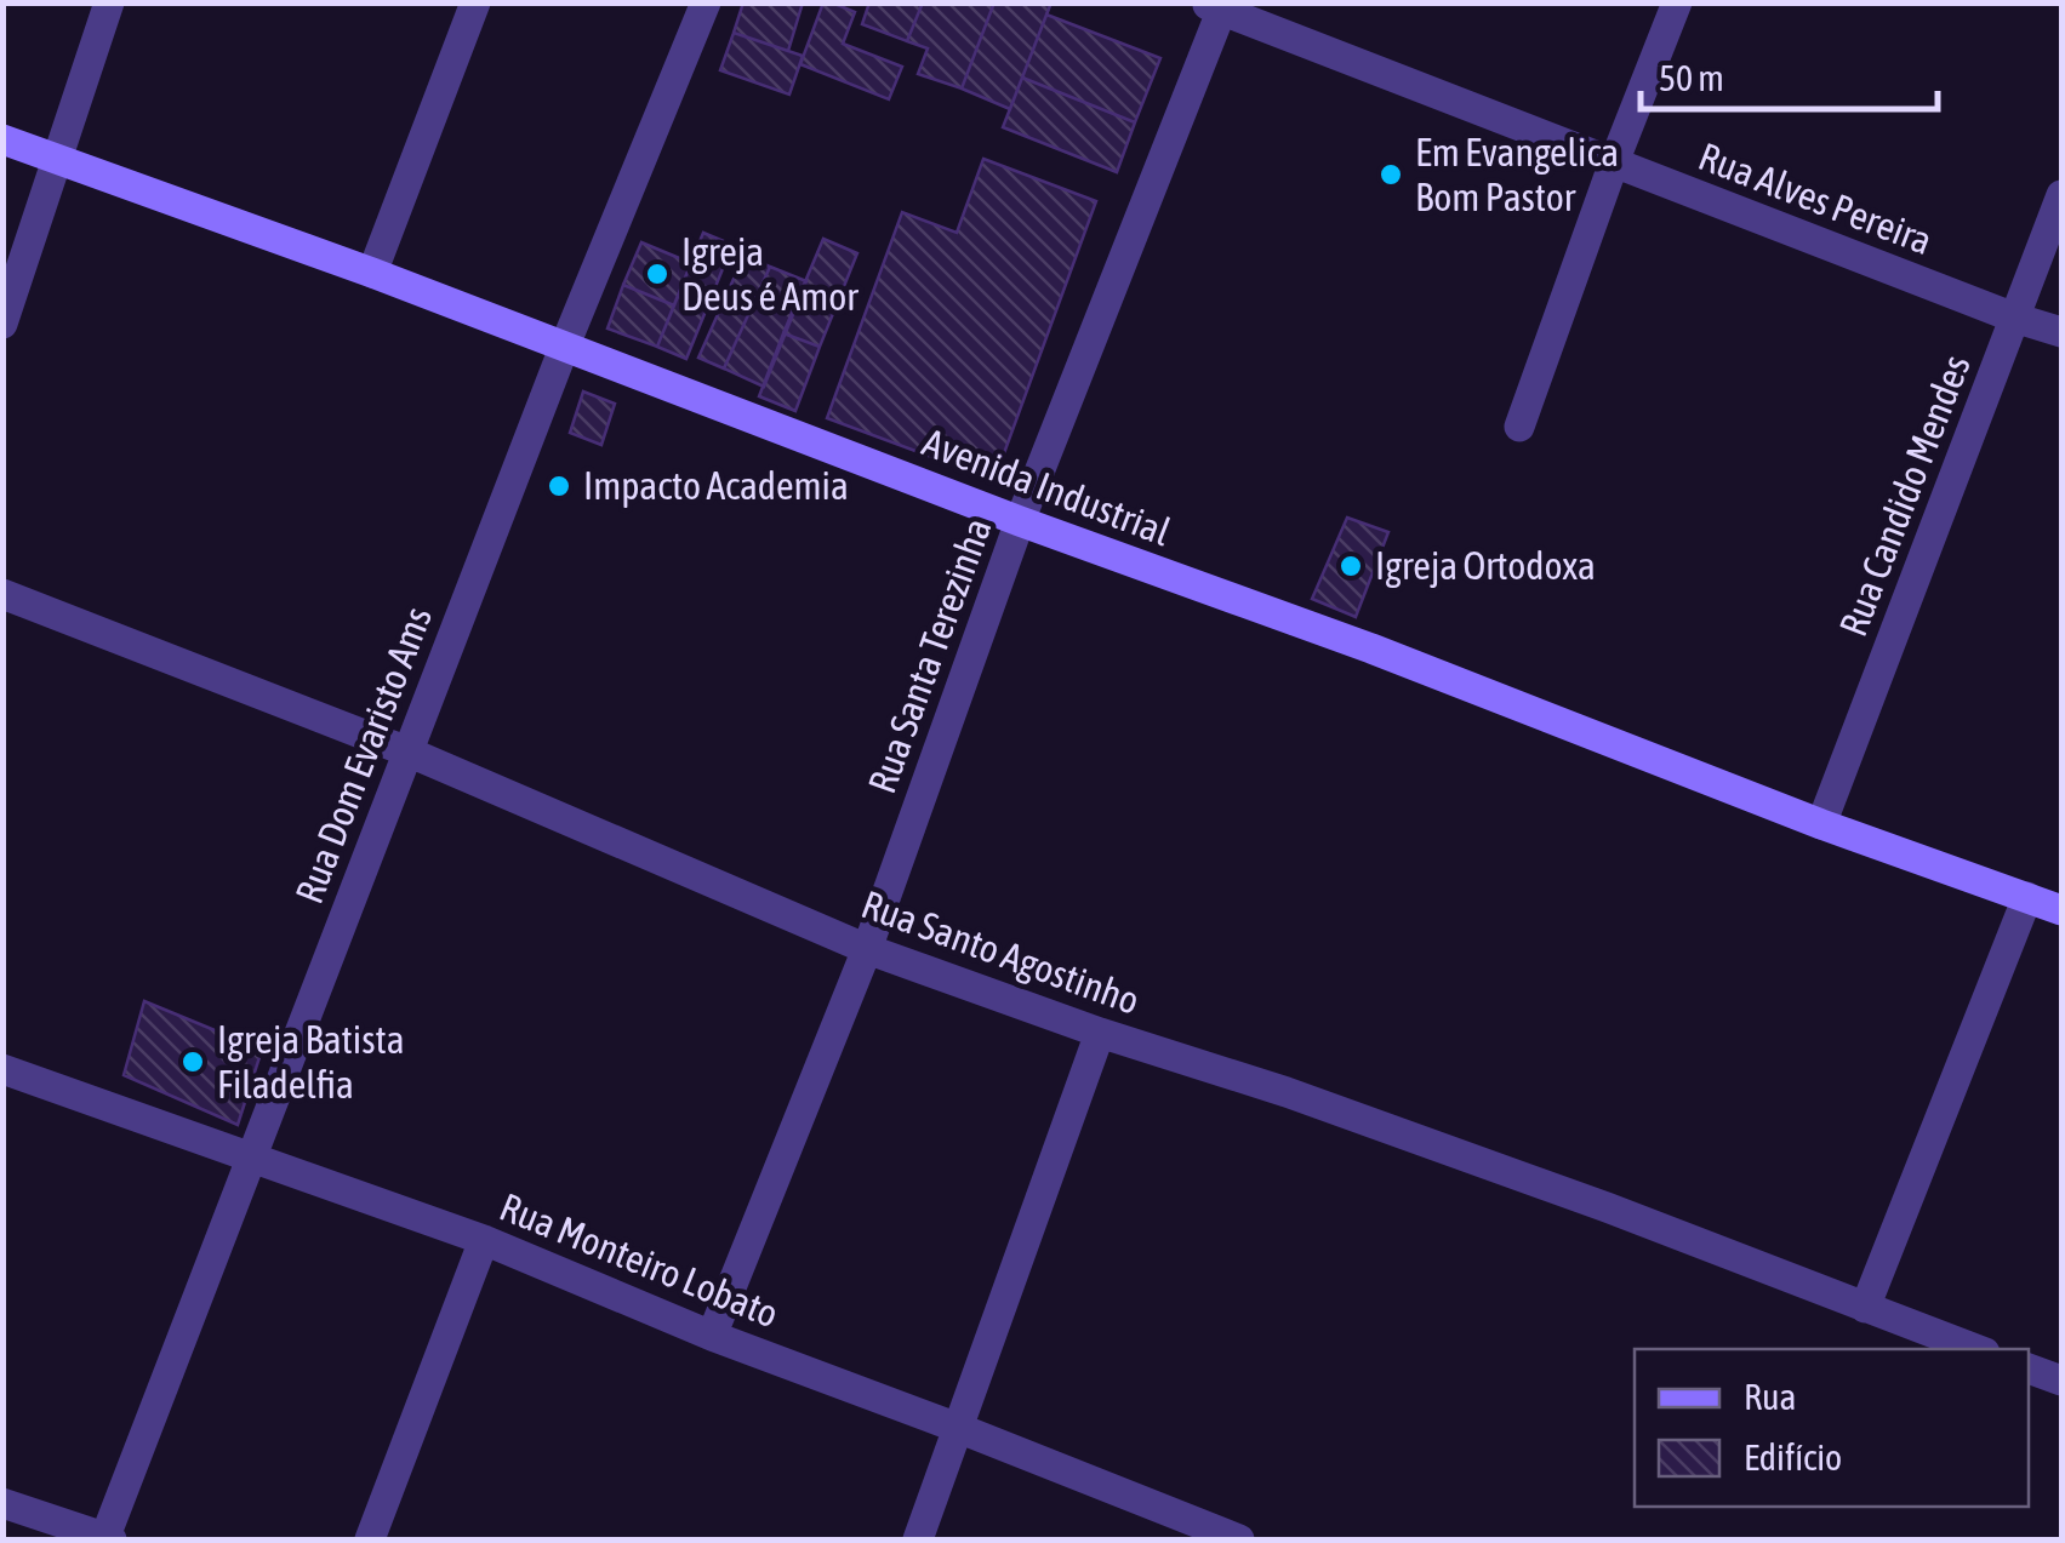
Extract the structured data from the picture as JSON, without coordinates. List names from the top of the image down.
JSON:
{
  "streets": {
    "street": [
      "Rua Alves Pereira",
      "Avenida Industrial",
      "Rua Candido Mendes",
      "Rua Santa Terezinha",
      "Rua Dom Evaristo Ams",
      "Rua Santo Agostinho",
      "Rua Monteiro Lobato"
    ]
  },
  "crossings": [
    ["Rua Alves Pereira", "Rua Candido Mendes"],
    ["Rua Alves Pereira", "Rua Santa Terezinha"],
    ["Avenida Industrial", "Rua Candido Mendes"],
    ["Avenida Industrial", "Rua Santa Terezinha"],
    ["Avenida Industrial", "Rua Dom Evaristo Ams"],
    ["Rua Santa Terezinha", "Rua Santo Agostinho"],
    ["Rua Santa Terezinha", "Rua Monteiro Lobato"],
    ["Rua Dom Evaristo Ams", "Rua Santo Agostinho"],
    ["Rua Dom Evaristo Ams", "Rua Monteiro Lobato"]
  ],
  "places": [
    "Em Evangelica Bom Pastor",
    "Igreja Deus é Amor",
    "Impacto Academia",
    "Igreja Ortodoxa",
    "Igreja Batista Filadelfia"
  ],
  "legend": ["Rua", "Edifício"],
  "scale_bar": "50 m"
}
